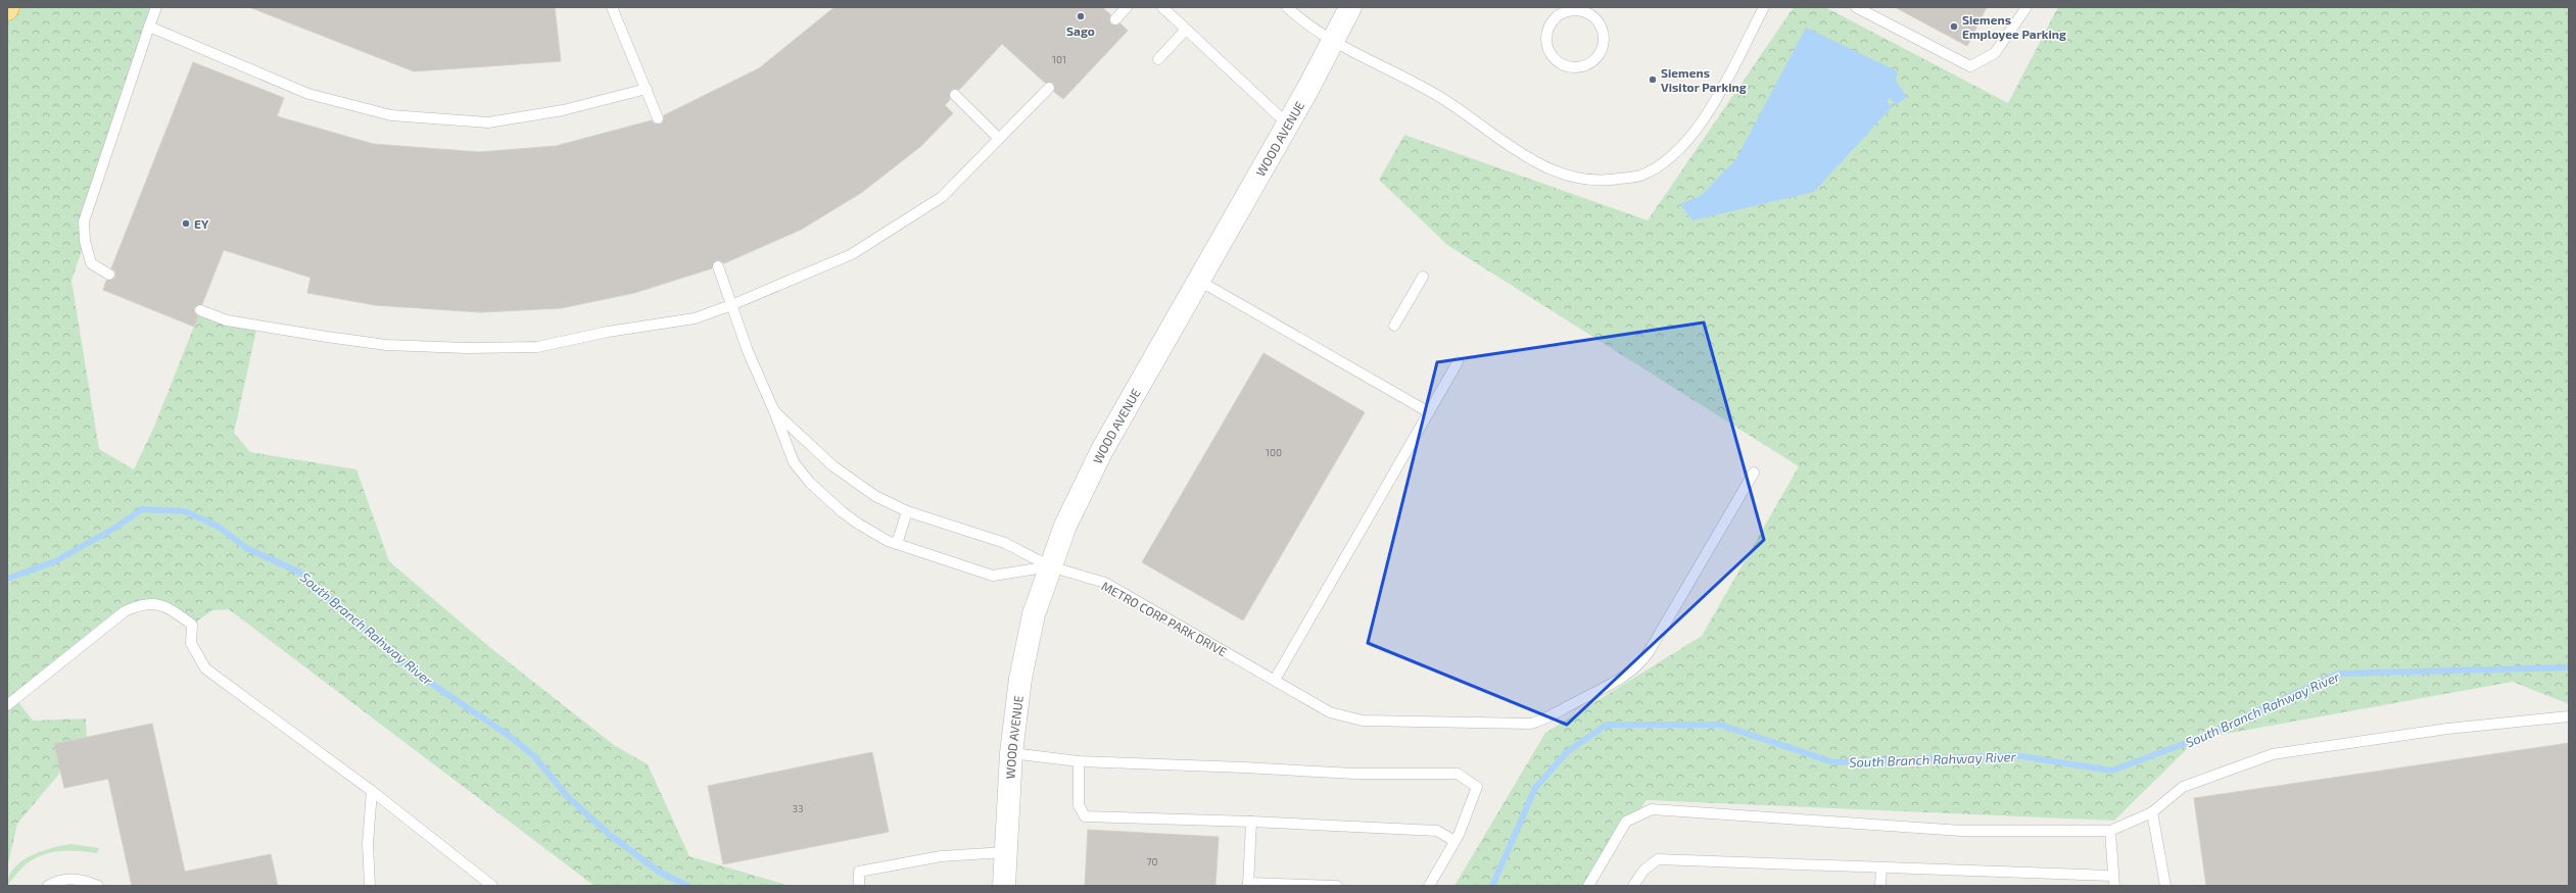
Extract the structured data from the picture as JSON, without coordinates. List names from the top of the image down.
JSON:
{
  "streets": {
    "street": ["WOOD AVENUE"],
    "lane": ["METRO CORP PARK DRIVE"]
  },
  "crossings": [
    ["WOOD AVENUE", "METRO CORP PARK DRIVE"]
  ],
  "water": ["South Branch Rahway River"],
  "places": [
    "Sago",
    "Siemens Employee Parking",
    "Siemens Visitor Parking",
    "EY"
  ],
  "house_numbers": [
    "101",
    "100",
    "33",
    "70"
  ]
}
